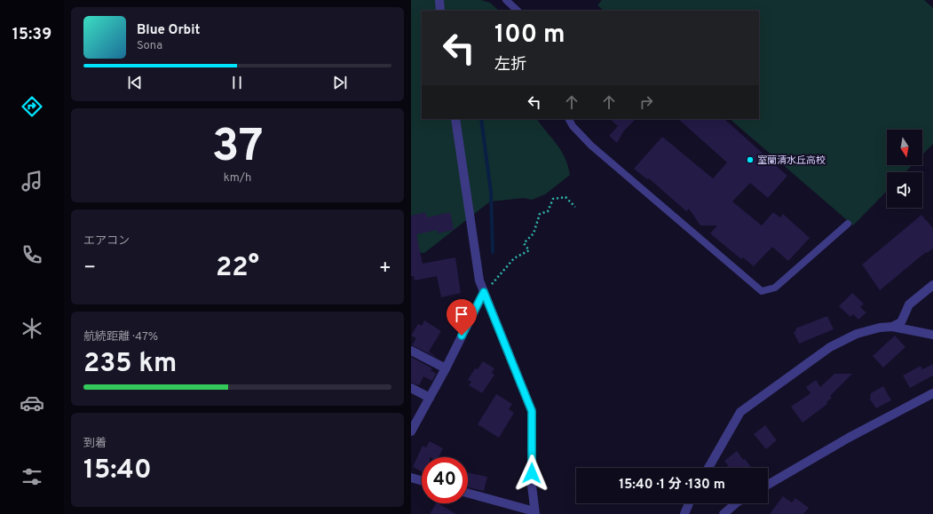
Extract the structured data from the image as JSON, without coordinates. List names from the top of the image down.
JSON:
{
  "places": ["室蘭清水丘高校"],
  "north": "bottom",
  "page": {
    "tabs": "15:39",
    "turn": ["100 m", "左折"],
    "song": ["Blue Orbit", "Sona"],
    "tile": [
      ["37", "km/h"],
      "エアコン",
      ["航続距離 · 47%", "235 km"],
      ["到着", "15:40"]
    ],
    "heat": ["−", "22°", "+"],
    "limit": "40",
    "trip": "15:40 · 1 分 · 130 m"
  }
}
